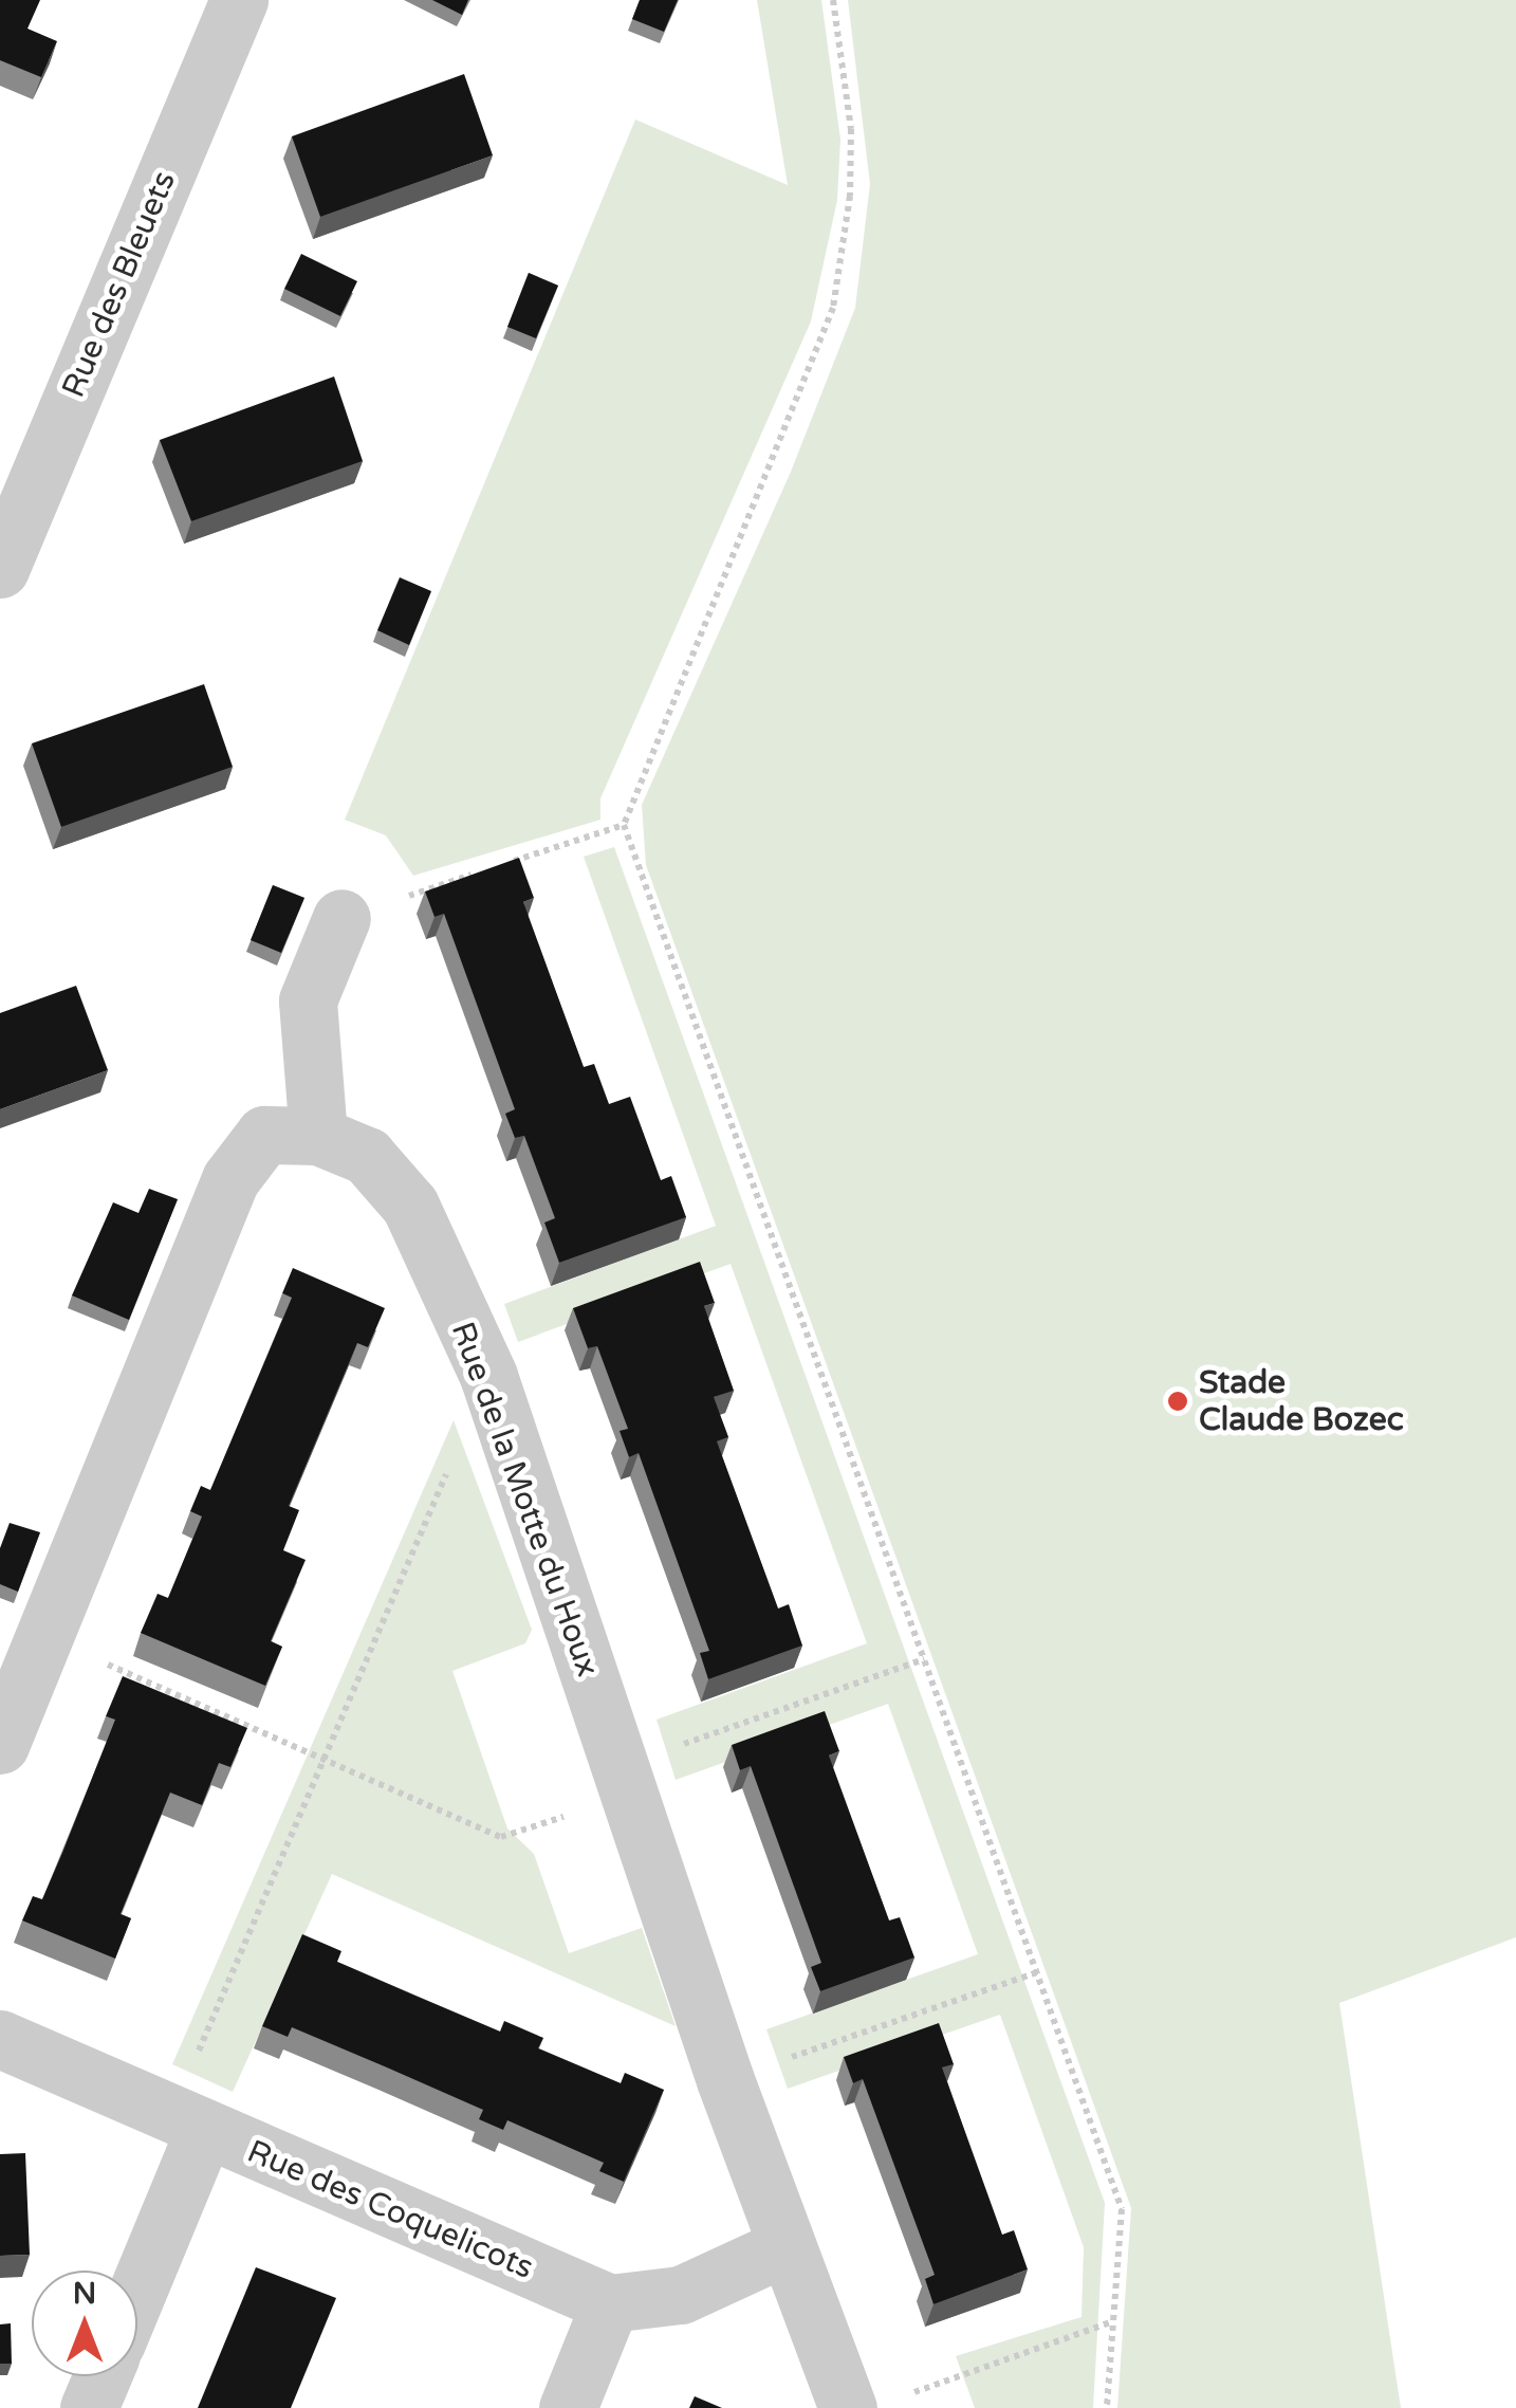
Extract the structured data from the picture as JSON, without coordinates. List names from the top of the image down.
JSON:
{
  "streets": {
    "street": ["Rue des Bleuets", "Rue de la Motte du Houx", "Rue des Coquelicots"]
  },
  "crossings": [
    ["Rue de la Motte du Houx", "Rue des Coquelicots"]
  ],
  "places": ["Stade Claude Bozec"],
  "north": "top"
}
